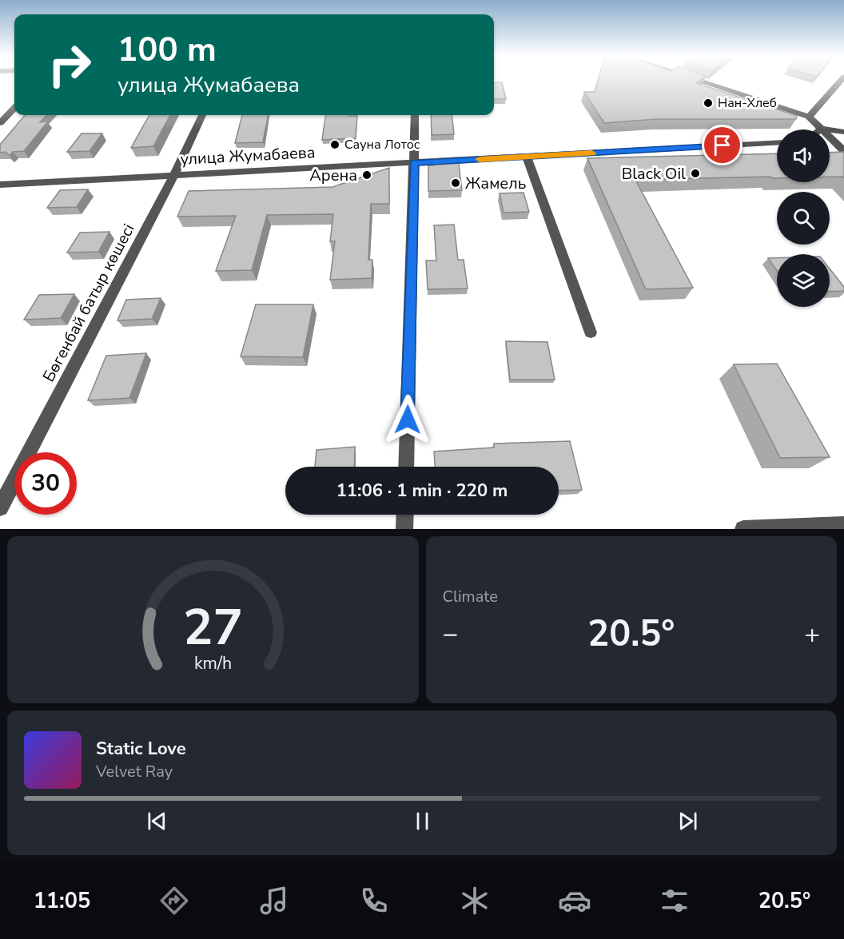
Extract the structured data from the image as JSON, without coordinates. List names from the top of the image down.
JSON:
{
  "streets": {
    "street": ["улица Жумабаева", "Бөгенбай батыр көшесі"]
  },
  "crossings": [
    ["улица Жумабаева", "Бөгенбай батыр көшесі"]
  ],
  "places": [
    "Нан-Хлеб",
    "Сауна Лотос",
    "Black Oil",
    "Арена",
    "Жамель"
  ],
  "page": {
    "turn": ["100 m", "улица Жумабаева"],
    "limit": "30",
    "trip": "11:06 · 1 min · 220 m",
    "tile": "Climate",
    "heat": ["−", "20.5°", "+"],
    "song": ["Static Love", "Velvet Ray"],
    "tabs": ["11:05", "20.5°"],
    "gauge": ["27", "km/h"]
  }
}
